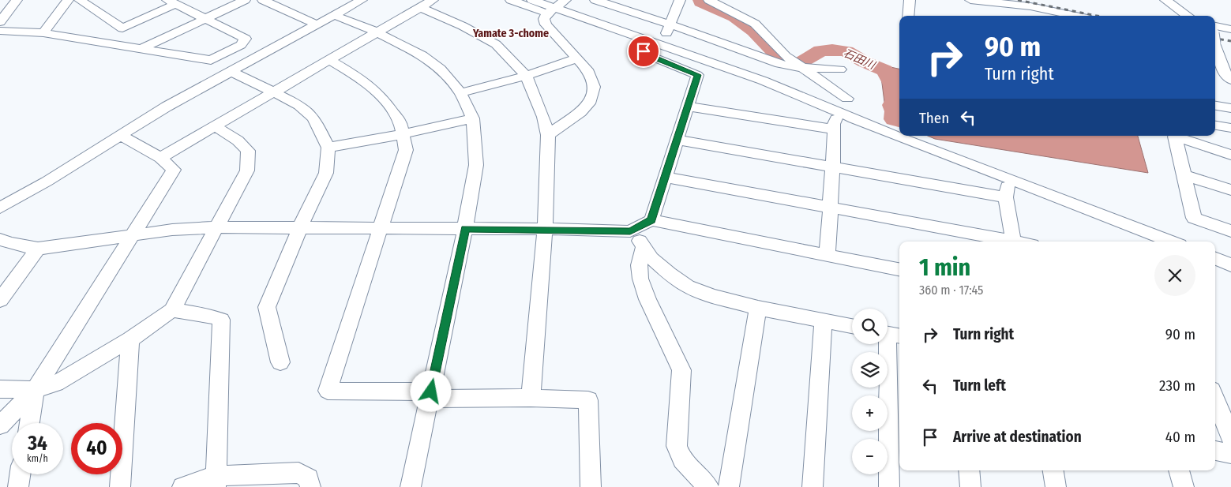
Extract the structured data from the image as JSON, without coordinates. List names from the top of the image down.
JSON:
{
  "districts": ["Yamate 3-chome"],
  "water": ["石田川"],
  "page": {
    "turn": ["90 m", "Turn right"],
    "then": "Then",
    "heading": ["1 min", "360 m · 17:45"],
    "map_buttons": ["+", "−"],
    "list": [
      {
        "name": "Turn right",
        "value": "90 m"
      },
      {
        "name": "Turn left",
        "value": "230 m"
      },
      {
        "name": "Arrive at destination",
        "value": "40 m"
      }
    ],
    "speed": "34 km/h",
    "limit": "40"
  }
}
